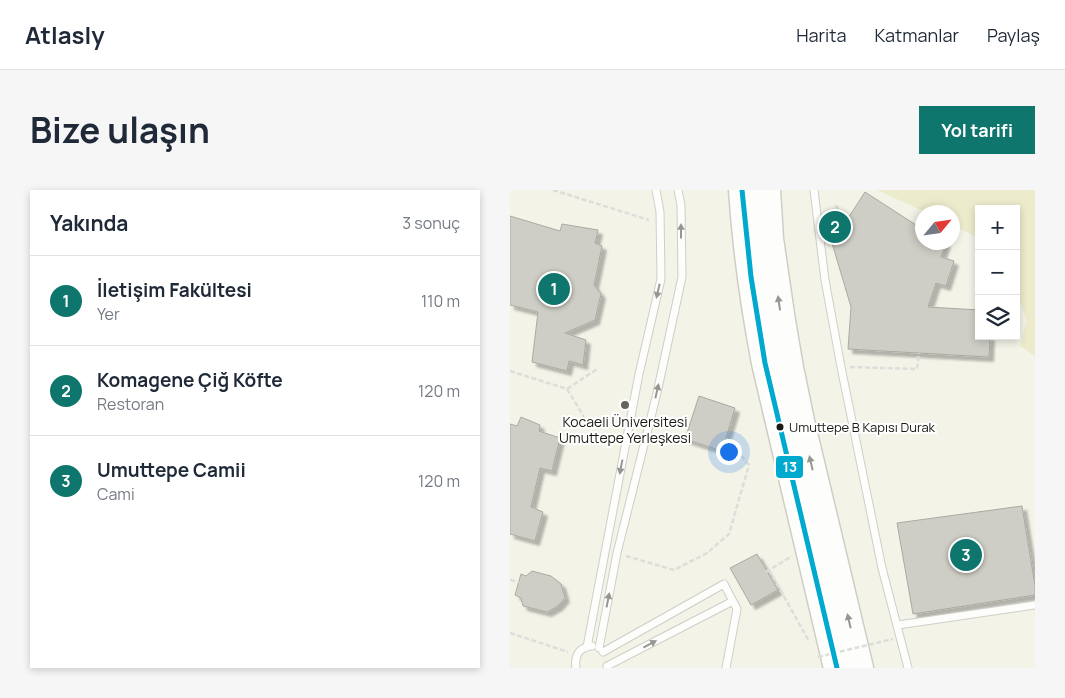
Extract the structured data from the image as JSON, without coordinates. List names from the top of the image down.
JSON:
{
  "places": ["Kocaeli Üniversitesi Umuttepe Yerleşkesi", "Umuttepe B Kapısı Durak"],
  "lines": ["transit line 13"],
  "north": "top right",
  "page": {
    "header": "Atlasly",
    "nav": ["Harita", "Katmanlar", "Paylaş"],
    "title": "Bize ulaşın",
    "buttons": "Yol tarifi",
    "heading": ["Yakında", "3 sonuç"],
    "map_buttons": ["+", "−"],
    "pins": ["2", "1", "3"],
    "list": [
      {
        "mark": "1",
        "name": "İletişim Fakültesi",
        "note": "Yer",
        "value": "110 m"
      },
      {
        "mark": "2",
        "name": "Komagene Çiğ Köfte",
        "note": "Restoran",
        "value": "120 m"
      },
      {
        "mark": "3",
        "name": "Umuttepe Camii",
        "note": "Cami",
        "value": "120 m"
      }
    ]
  }
}
